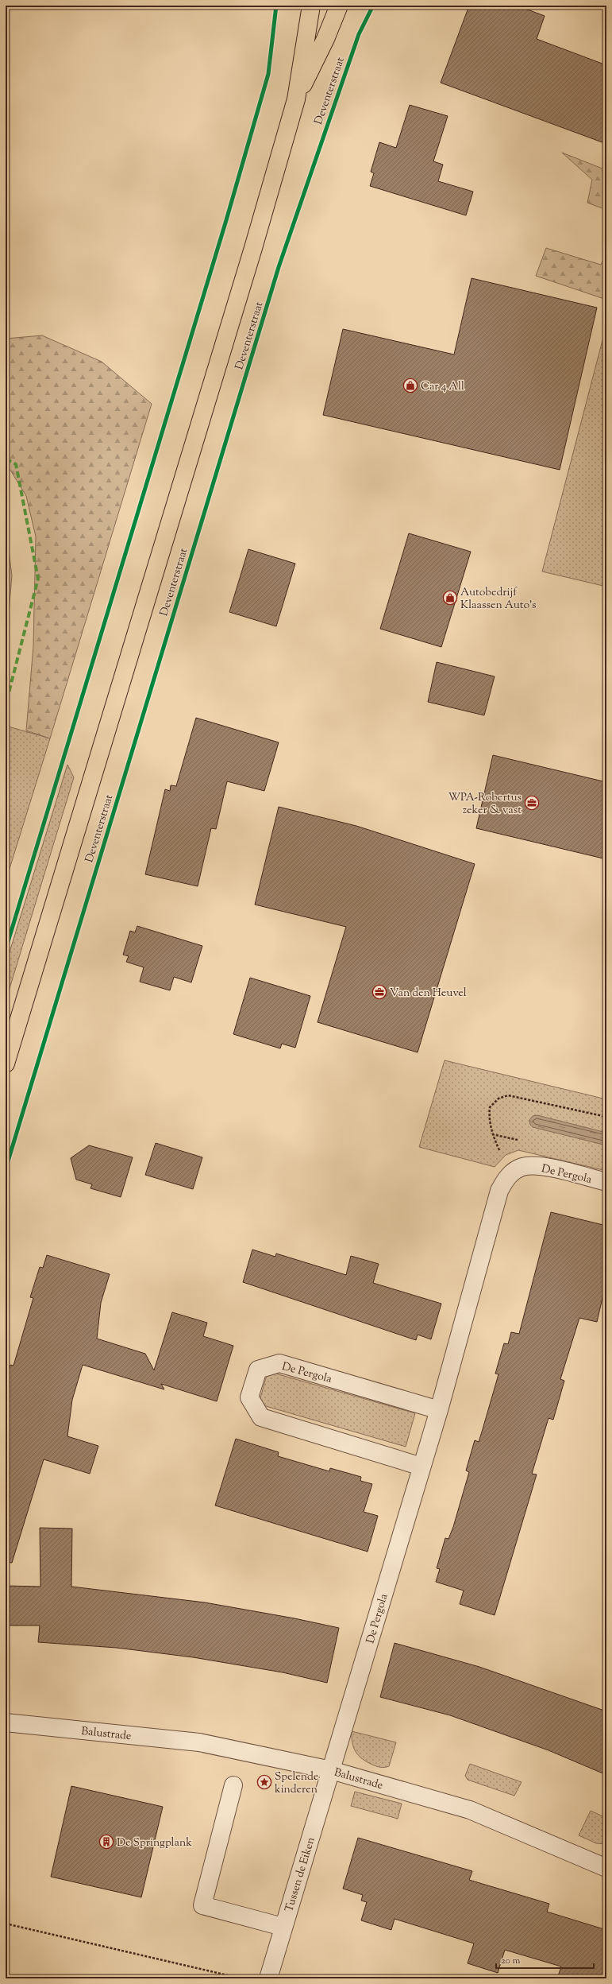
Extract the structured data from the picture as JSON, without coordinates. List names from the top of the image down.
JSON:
{
  "streets": {
    "main road": ["Deventerstraat"],
    "street": ["De Pergola", "Balustrade", "Tussen de Eiken"]
  },
  "crossings": [
    ["De Pergola", "Balustrade"],
    ["De Pergola", "Tussen de Eiken"],
    ["Balustrade", "Tussen de Eiken"]
  ],
  "places": {
    "shop": ["Car 4 All", "Autobedrijf Klaassen Auto's"],
    "office": ["WPA-Robertus zeker & vast", "Van den Heuvel"],
    "place": ["Spelende kinderen"],
    "building": ["De Springplank"]
  },
  "scale_bar": "20 m"
}
